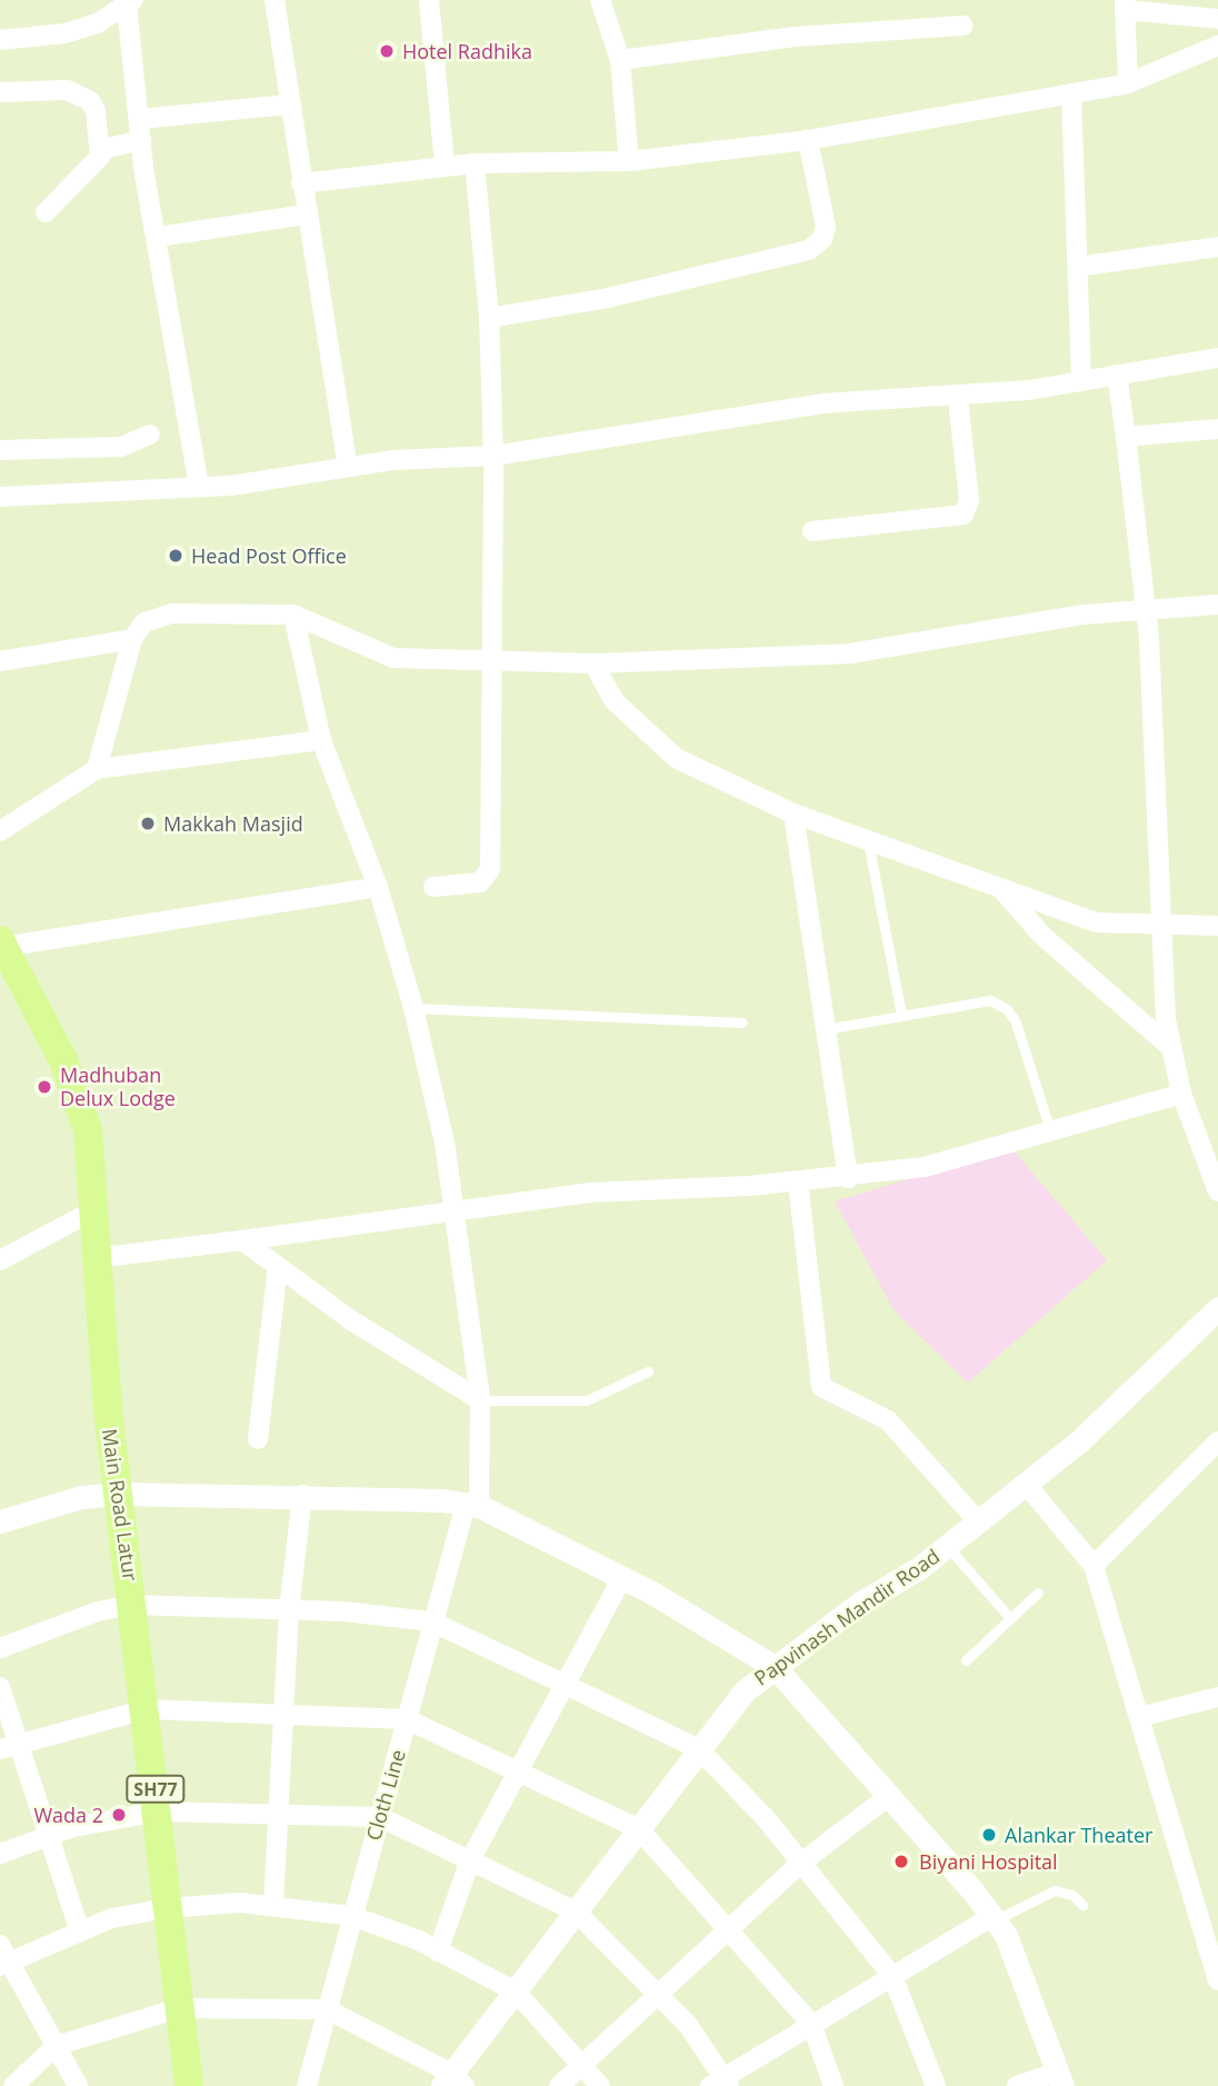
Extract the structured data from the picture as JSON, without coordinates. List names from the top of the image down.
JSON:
{
  "streets": {
    "main road": ["Main Road Latur", "SH77"],
    "street": ["Papvinash Mandir Road", "Cloth Line"]
  },
  "places": [
    "Hotel Radhika",
    "Head Post Office",
    "Makkah Masjid",
    "Madhuban Delux Lodge",
    "Wada 2",
    "Alankar Theater",
    "Biyani Hospital"
  ]
}
